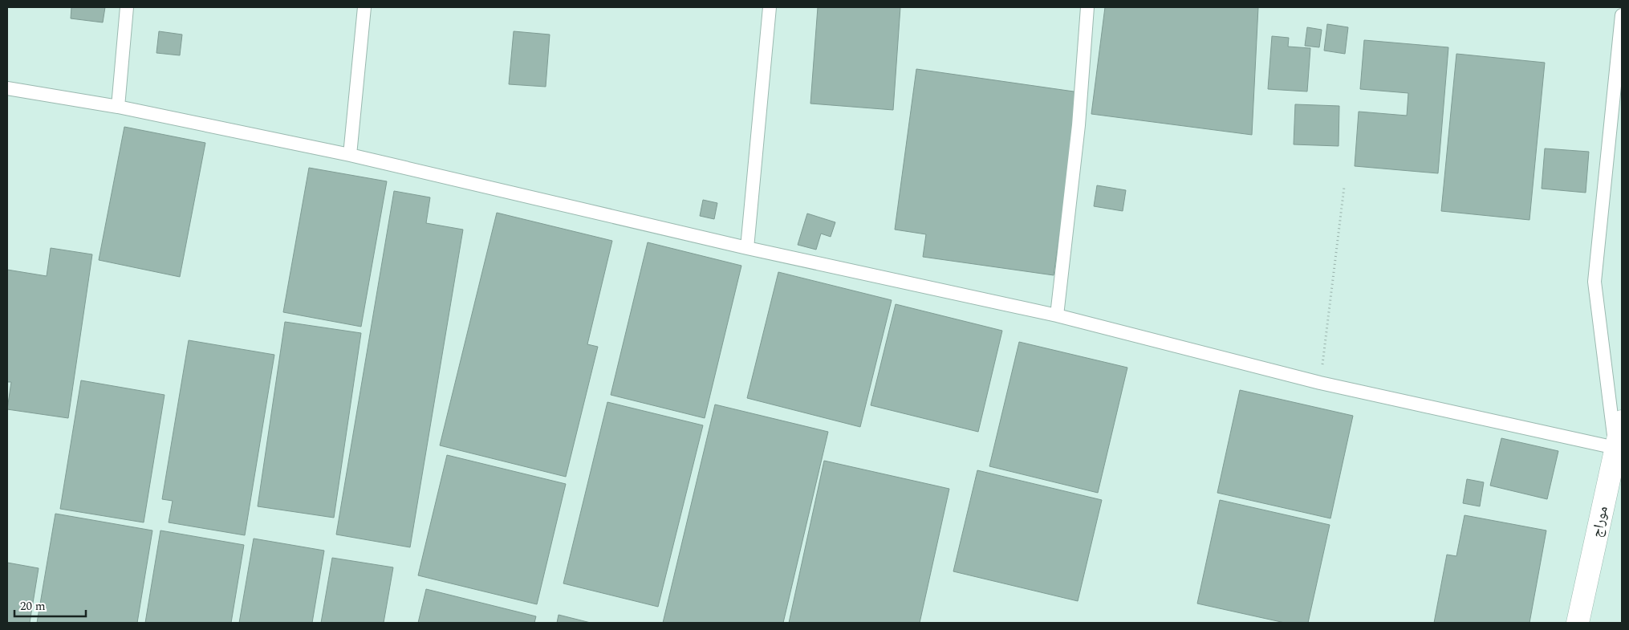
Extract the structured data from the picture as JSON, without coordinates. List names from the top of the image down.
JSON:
{
  "streets": {
    "main road": ["موراج"]
  },
  "scale_bar": "20 m"
}
